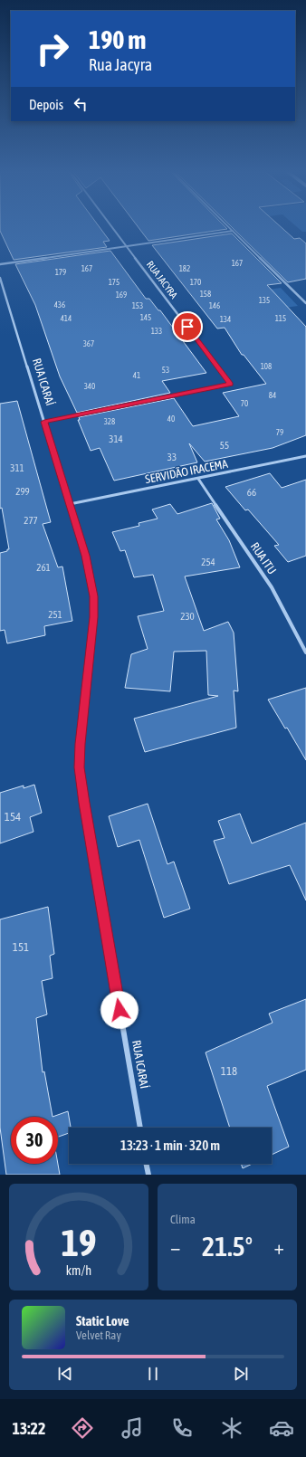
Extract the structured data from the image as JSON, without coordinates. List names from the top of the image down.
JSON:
{
  "streets": {
    "street": [
      "RUA JACYRA",
      "RUA ICARAÍ",
      "SERVIDÃO IRACEMA",
      "RUA ITU"
    ]
  },
  "crossings": [
    ["RUA JACYRA", "RUA ICARAÍ"],
    ["RUA ICARAÍ", "SERVIDÃO IRACEMA"],
    ["SERVIDÃO IRACEMA", "RUA ITU"]
  ],
  "house_numbers": [
    "167",
    "167",
    "182",
    "179",
    "175",
    "170",
    "158",
    "169",
    "135",
    "436",
    "153",
    "146",
    "145",
    "414",
    "115",
    "134",
    "133",
    "367",
    "108",
    "53",
    "41",
    "340",
    "84",
    "70",
    "40",
    "328",
    "79",
    "314",
    "55",
    "33",
    "311",
    "299",
    "66",
    "277",
    "254",
    "261",
    "251",
    "230",
    "154",
    "151",
    "118"
  ],
  "page": {
    "turn": ["190 m", "Rua Jacyra"],
    "then": "Depois",
    "limit": "30",
    "trip": "13:23 · 1 min · 320 m",
    "tile": "Clima",
    "heat": ["−", "21.5°", "+"],
    "song": ["Static Love", "Velvet Ray"],
    "tabs": "13:22",
    "gauge": ["19", "km/h"]
  }
}
